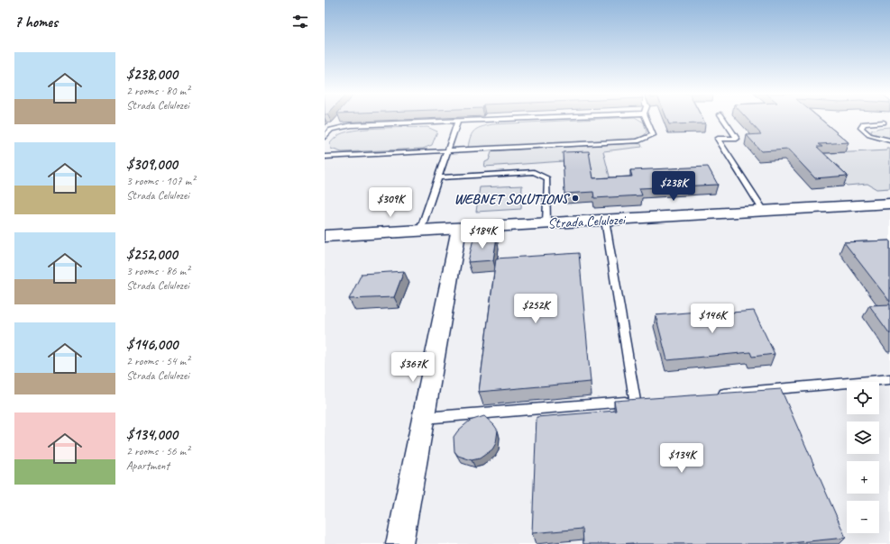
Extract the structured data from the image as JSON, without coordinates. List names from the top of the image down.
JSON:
{
  "streets": {
    "street": ["Strada Celulozei"]
  },
  "places": ["WEBNET SOLUTIONS"],
  "page": {
    "heading": "7 homes",
    "list": [
      {
        "name": "$238,000",
        "note": "2 rooms · 80 m² · Strada Celulozei"
      },
      {
        "name": "$309,000",
        "note": "3 rooms · 107 m² · Strada Celulozei"
      },
      {
        "name": "$252,000",
        "note": "3 rooms · 86 m² · Strada Celulozei"
      },
      {
        "name": "$146,000",
        "note": "2 rooms · 54 m² · Strada Celulozei"
      },
      {
        "name": "$134,000",
        "note": "2 rooms · 56 m² · Apartment"
      }
    ],
    "price": [
      "$238K",
      "$309K",
      "$184K",
      "$252K",
      "$146K",
      "$367K",
      "$134K"
    ],
    "map_buttons": ["+", "−"]
  }
}
